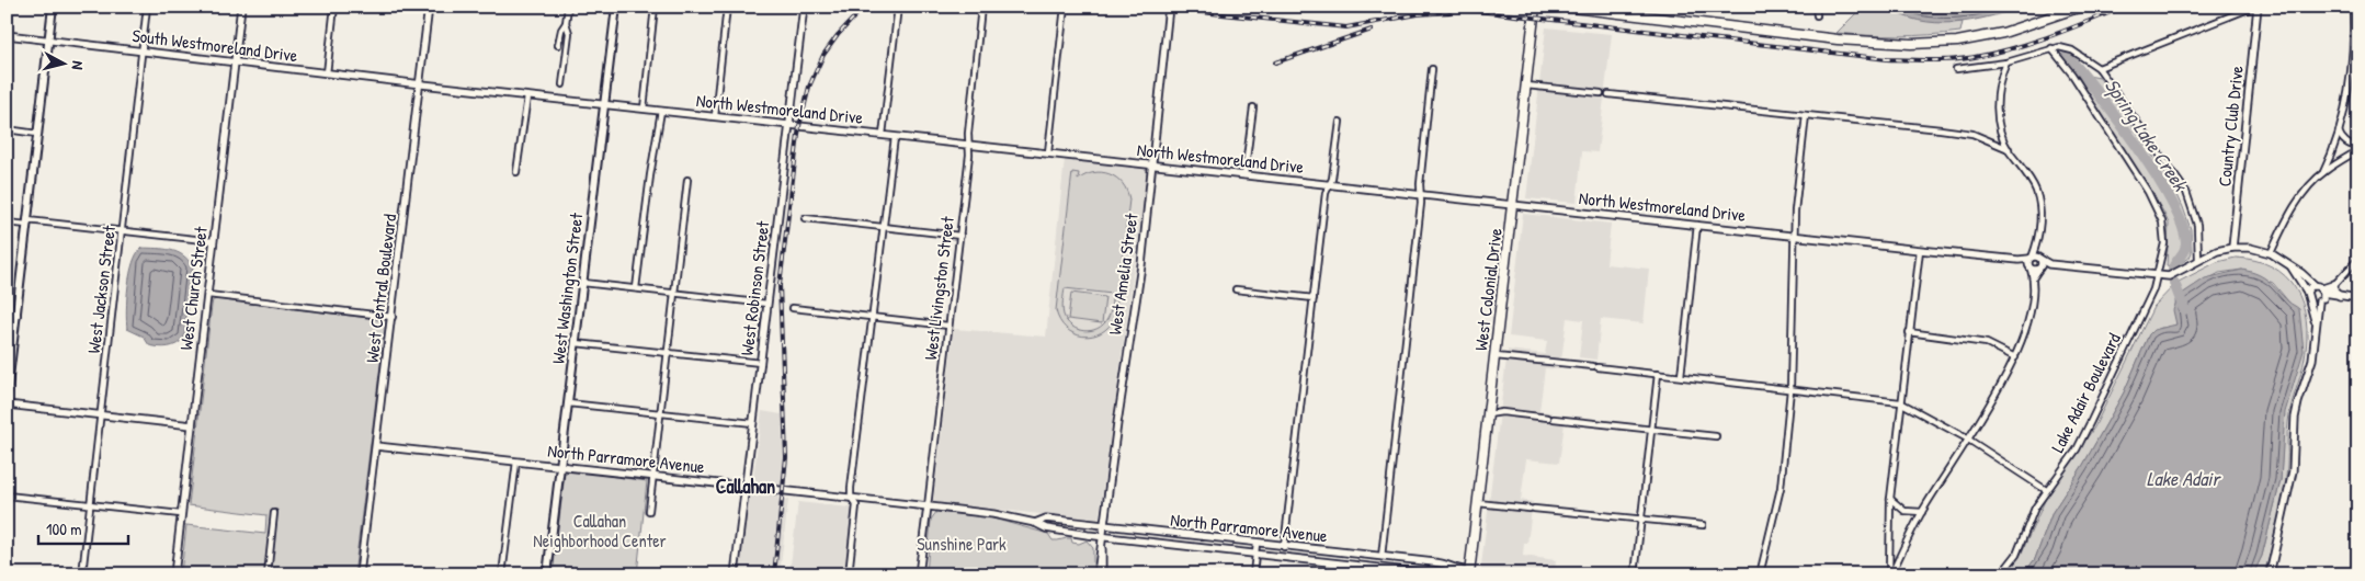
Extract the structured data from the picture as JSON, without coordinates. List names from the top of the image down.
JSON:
{
  "streets": {
    "main road": ["West Washington Street", "West Colonial Drive"],
    "street": [
      "South Westmoreland Drive",
      "North Westmoreland Drive",
      "Country Club Drive",
      "West Amelia Street",
      "West Church Street",
      "West Central Boulevard",
      "West Robinson Street",
      "West Livingston Street",
      "West Jackson Street",
      "Lake Adair Boulevard",
      "North Parramore Avenue"
    ]
  },
  "crossings": [
    ["South Westmoreland Drive", "North Westmoreland Drive"],
    ["South Westmoreland Drive", "West Church Street"],
    ["South Westmoreland Drive", "West Central Boulevard"],
    ["South Westmoreland Drive", "West Jackson Street"],
    ["North Westmoreland Drive", "West Amelia Street"],
    ["North Westmoreland Drive", "West Central Boulevard"],
    ["North Westmoreland Drive", "West Washington Street"],
    ["North Westmoreland Drive", "West Robinson Street"],
    ["North Westmoreland Drive", "West Livingston Street"],
    ["North Westmoreland Drive", "West Colonial Drive"],
    ["West Amelia Street", "North Parramore Avenue"],
    ["West Central Boulevard", "North Parramore Avenue"],
    ["West Washington Street", "North Parramore Avenue"],
    ["West Robinson Street", "North Parramore Avenue"],
    ["West Livingston Street", "North Parramore Avenue"],
    ["West Colonial Drive", "North Parramore Avenue"]
  ],
  "districts": ["Callahan"],
  "water": ["Spring Lake Creek", "Lake Adair"],
  "parks": ["Callahan Neighborhood Center", "Sunshine Park"],
  "scale_bar": "100 m",
  "north": "right"
}
